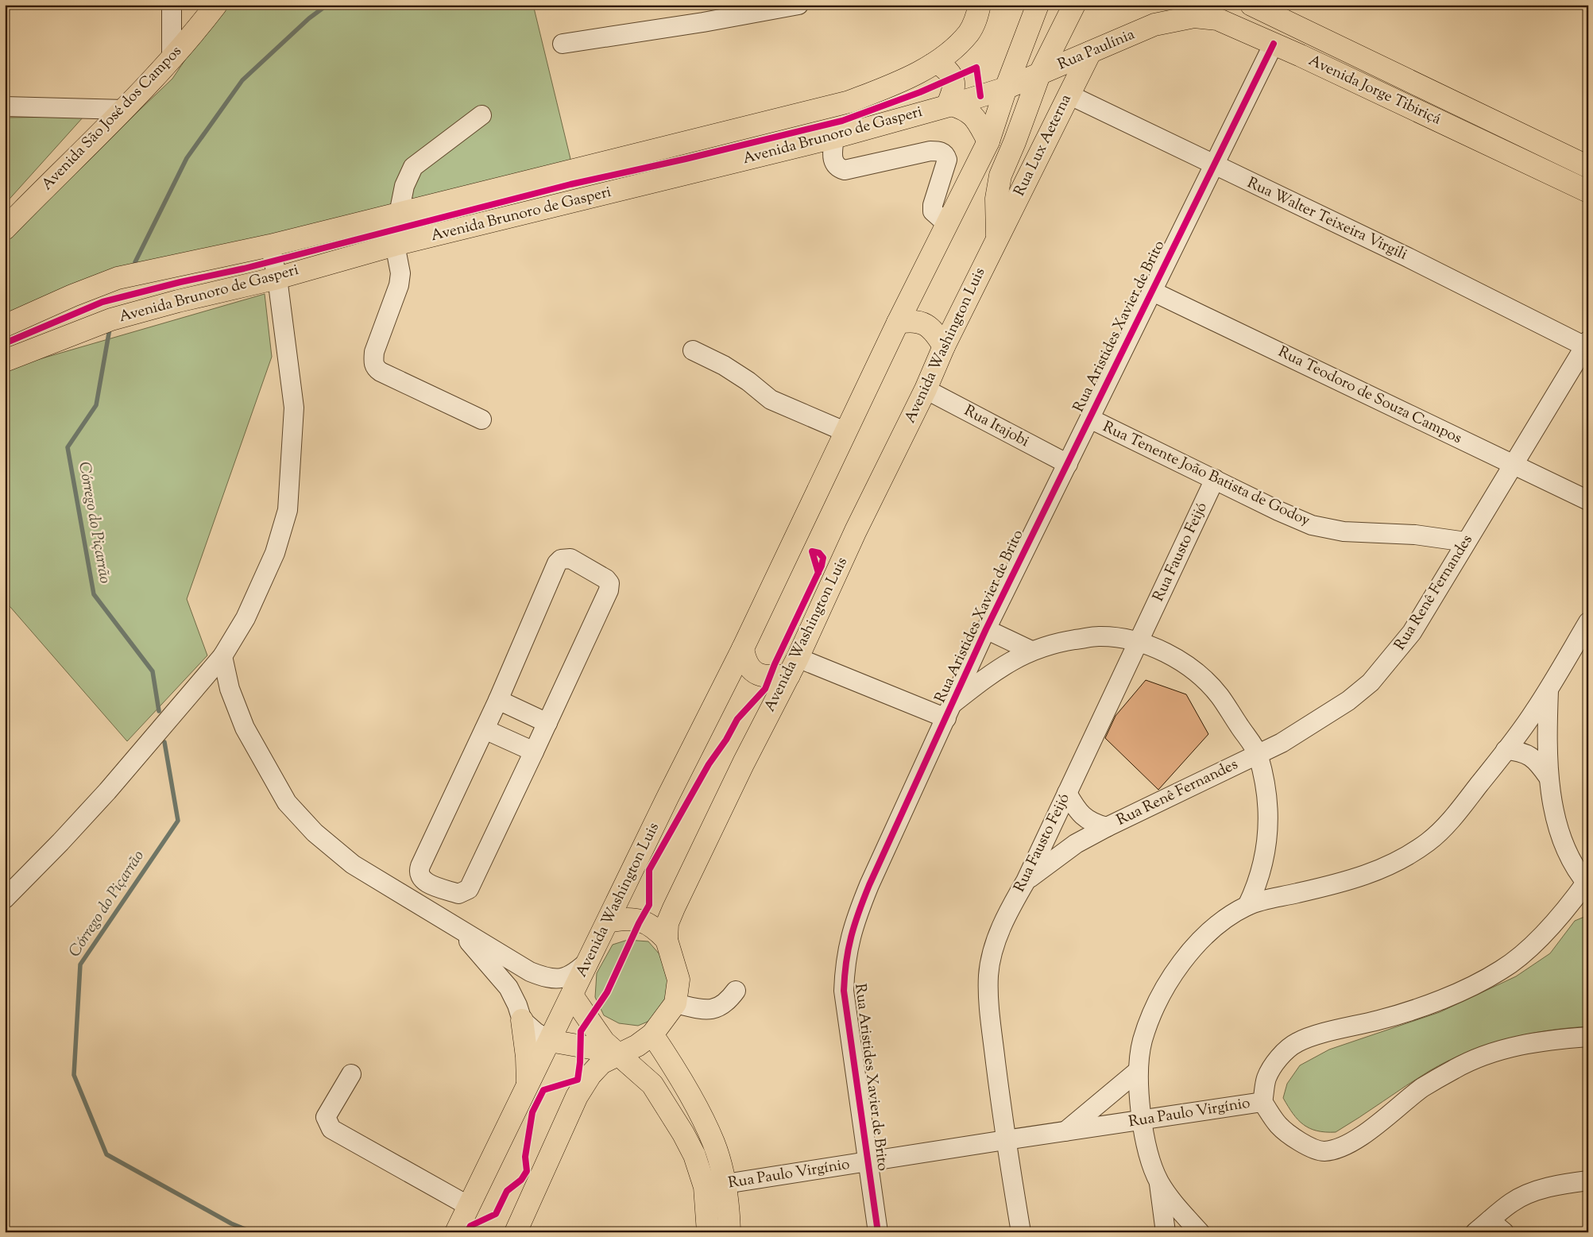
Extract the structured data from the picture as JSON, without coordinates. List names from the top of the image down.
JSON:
{
  "streets": {
    "main road": [
      "Rua Paulínia",
      "Avenida Jorge Tibiriçá",
      "Avenida São José dos Campos",
      "Avenida Brunoro de Gasperi",
      "Rua Lux Aeterna",
      "Avenida Washington Luis"
    ],
    "street": [
      "Rua Walter Teixeira Virgili",
      "Rua Aristides Xavier de Brito",
      "Rua Teodoro de Souza Campos",
      "Rua Itajobi",
      "Rua Tenente João Batista de Godoy",
      "Rua Fausto Feijó",
      "Rua Renê Fernandes",
      "Rua Paulo Virgínio"
    ]
  },
  "crossings": [
    ["Rua Paulínia", "Avenida Jorge Tibiriçá"],
    ["Rua Paulínia", "Avenida Brunoro de Gasperi"],
    ["Rua Paulínia", "Rua Lux Aeterna"],
    ["Rua Paulínia", "Avenida Washington Luis"],
    ["Avenida Jorge Tibiriçá", "Rua Aristides Xavier de Brito"],
    ["Avenida Brunoro de Gasperi", "Avenida Washington Luis"],
    ["Rua Lux Aeterna", "Rua Walter Teixeira Virgili"],
    ["Rua Lux Aeterna", "Avenida Washington Luis"],
    ["Rua Walter Teixeira Virgili", "Rua Aristides Xavier de Brito"],
    ["Rua Walter Teixeira Virgili", "Rua Renê Fernandes"],
    ["Rua Aristides Xavier de Brito", "Rua Teodoro de Souza Campos"],
    ["Rua Aristides Xavier de Brito", "Rua Itajobi"],
    ["Rua Aristides Xavier de Brito", "Rua Tenente João Batista de Godoy"],
    ["Rua Aristides Xavier de Brito", "Rua Paulo Virgínio"],
    ["Avenida Washington Luis", "Rua Itajobi"],
    ["Rua Teodoro de Souza Campos", "Rua Renê Fernandes"],
    ["Rua Tenente João Batista de Godoy", "Rua Fausto Feijó"],
    ["Rua Tenente João Batista de Godoy", "Rua Renê Fernandes"],
    ["Rua Fausto Feijó", "Rua Renê Fernandes"],
    ["Rua Fausto Feijó", "Rua Paulo Virgínio"]
  ],
  "water": ["Córrego do Piçarrão"]
}
